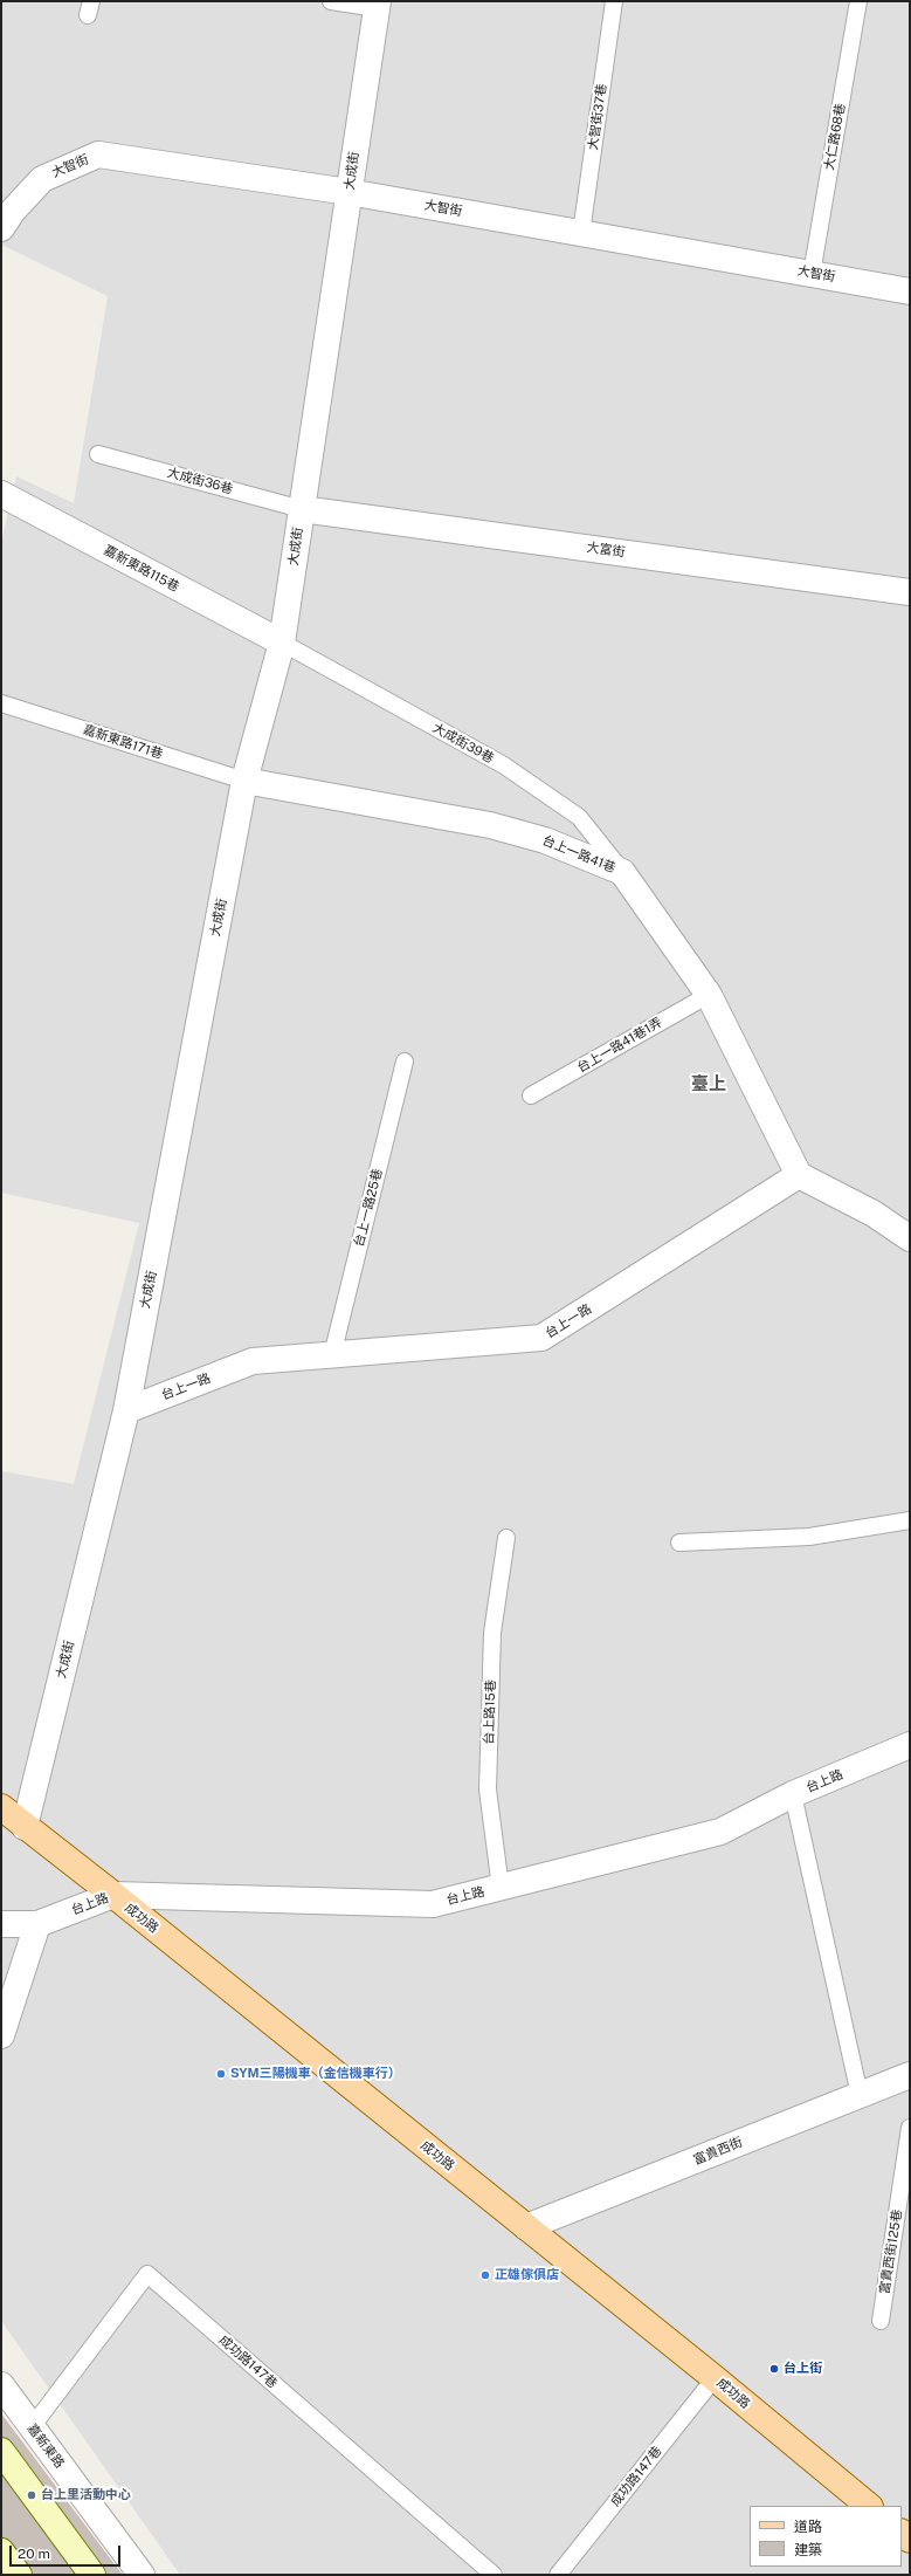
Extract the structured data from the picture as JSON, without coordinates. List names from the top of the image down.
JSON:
{
  "streets": {
    "main road": ["成功路"],
    "street": [
      "大智街",
      "大成街",
      "大富街",
      "嘉新東路115巷",
      "台上一路41巷",
      "台上一路",
      "台上路",
      "富貴西街",
      "嘉新東路"
    ],
    "lane": [
      "大智街37巷",
      "大仁路68巷",
      "大成街36巷",
      "嘉新東路171巷",
      "大成街39巷",
      "台上一路41巷1弄",
      "台上一路25巷",
      "台上路15巷",
      "富貴西街125巷",
      "成功路147巷"
    ]
  },
  "crossings": [
    ["大智街37巷", "大智街"],
    ["大仁路68巷", "大智街"],
    ["大智街", "大成街"],
    ["大成街", "大成街36巷"],
    ["大成街", "大富街"],
    ["大成街", "嘉新東路115巷"],
    ["大成街", "嘉新東路171巷"],
    ["大成街", "大成街39巷"],
    ["大成街", "台上一路41巷"],
    ["大成街", "台上一路"],
    ["大成街", "成功路"],
    ["大成街36巷", "大富街"],
    ["嘉新東路115巷", "大成街39巷"],
    ["嘉新東路171巷", "台上一路41巷"],
    ["大成街39巷", "台上一路41巷"],
    ["台上一路41巷", "台上一路41巷1弄"],
    ["台上一路41巷", "台上一路"],
    ["台上一路25巷", "台上一路"],
    ["台上路15巷", "台上路"],
    ["台上路", "成功路"],
    ["成功路", "富貴西街"],
    ["成功路", "成功路147巷"],
    ["成功路147巷", "嘉新東路"]
  ],
  "districts": ["臺上"],
  "places": [
    "SYM三陽機車（金信機車行）",
    "正雄傢俱店",
    "台上街",
    "台上里活動中心"
  ],
  "legend": ["道路", "建築"],
  "scale_bar": "20 m"
}
